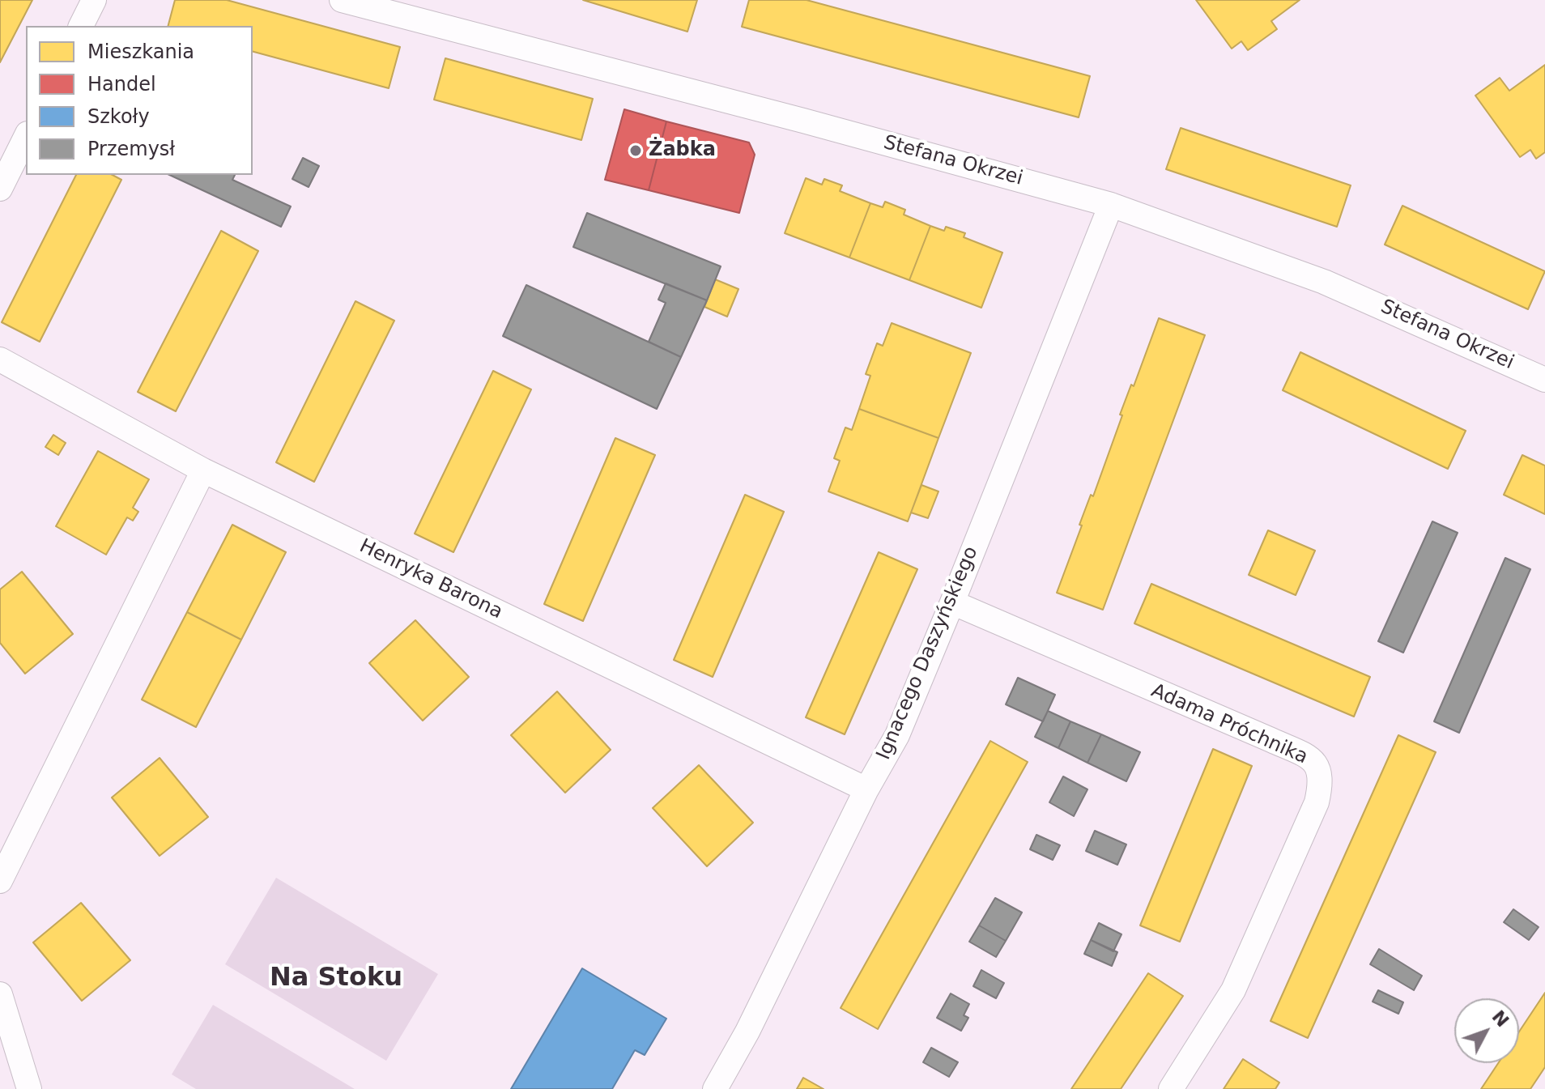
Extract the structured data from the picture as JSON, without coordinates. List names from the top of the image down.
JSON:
{
  "streets": {
    "street": [
      "Stefana Okrzei",
      "Henryka Barona",
      "Ignacego Daszyńskiego",
      "Adama Próchnika"
    ]
  },
  "crossings": [
    ["Stefana Okrzei", "Ignacego Daszyńskiego"],
    ["Henryka Barona", "Ignacego Daszyńskiego"],
    ["Ignacego Daszyńskiego", "Adama Próchnika"]
  ],
  "districts": ["Na Stoku"],
  "places": ["Żabka"],
  "legend": [
    "Mieszkania",
    "Handel",
    "Szkoły",
    "Przemysł"
  ],
  "north": "top right"
}
